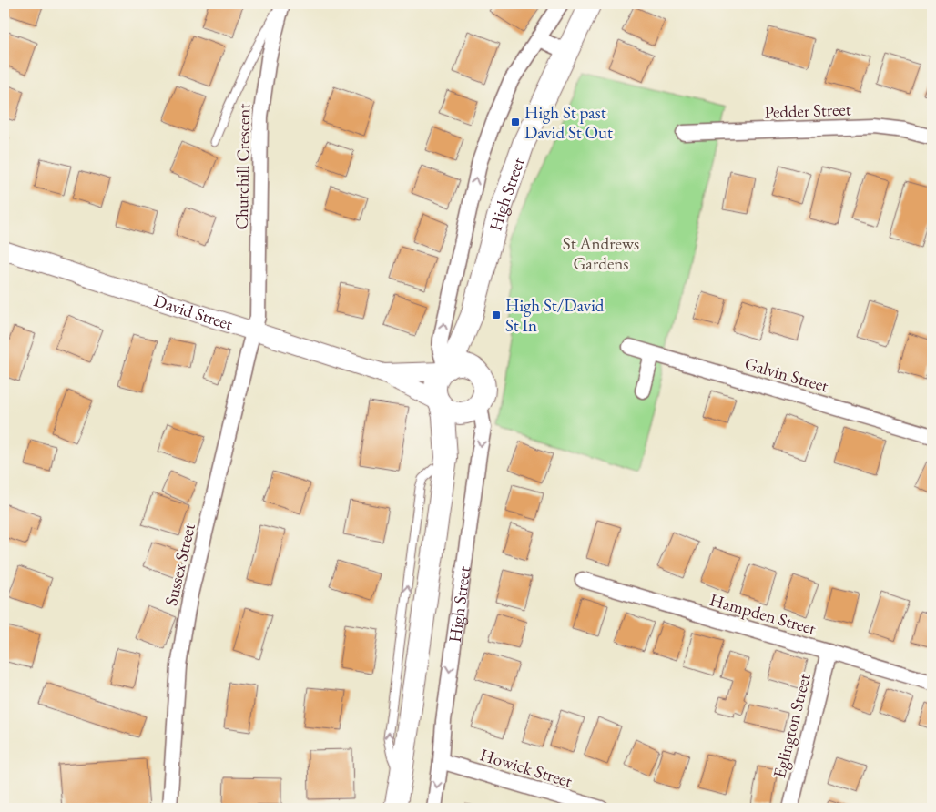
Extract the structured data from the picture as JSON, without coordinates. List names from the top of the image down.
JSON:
{
  "streets": {
    "main road": ["High Street"],
    "street": [
      "Pedder Street",
      "Churchill Crescent",
      "David Street",
      "Galvin Street",
      "Sussex Street",
      "Hampden Street",
      "Eglington Street",
      "Howick Street"
    ]
  },
  "crossings": [
    ["Churchill Crescent", "David Street"],
    ["Churchill Crescent", "Sussex Street"],
    ["High Street", "David Street"],
    ["High Street", "Howick Street"],
    ["David Street", "Sussex Street"],
    ["Hampden Street", "Eglington Street"]
  ],
  "parks": ["St Andrews Gardens"],
  "places": {
    "transit": ["High St past David St Out", "High St/David St In"]
  }
}
